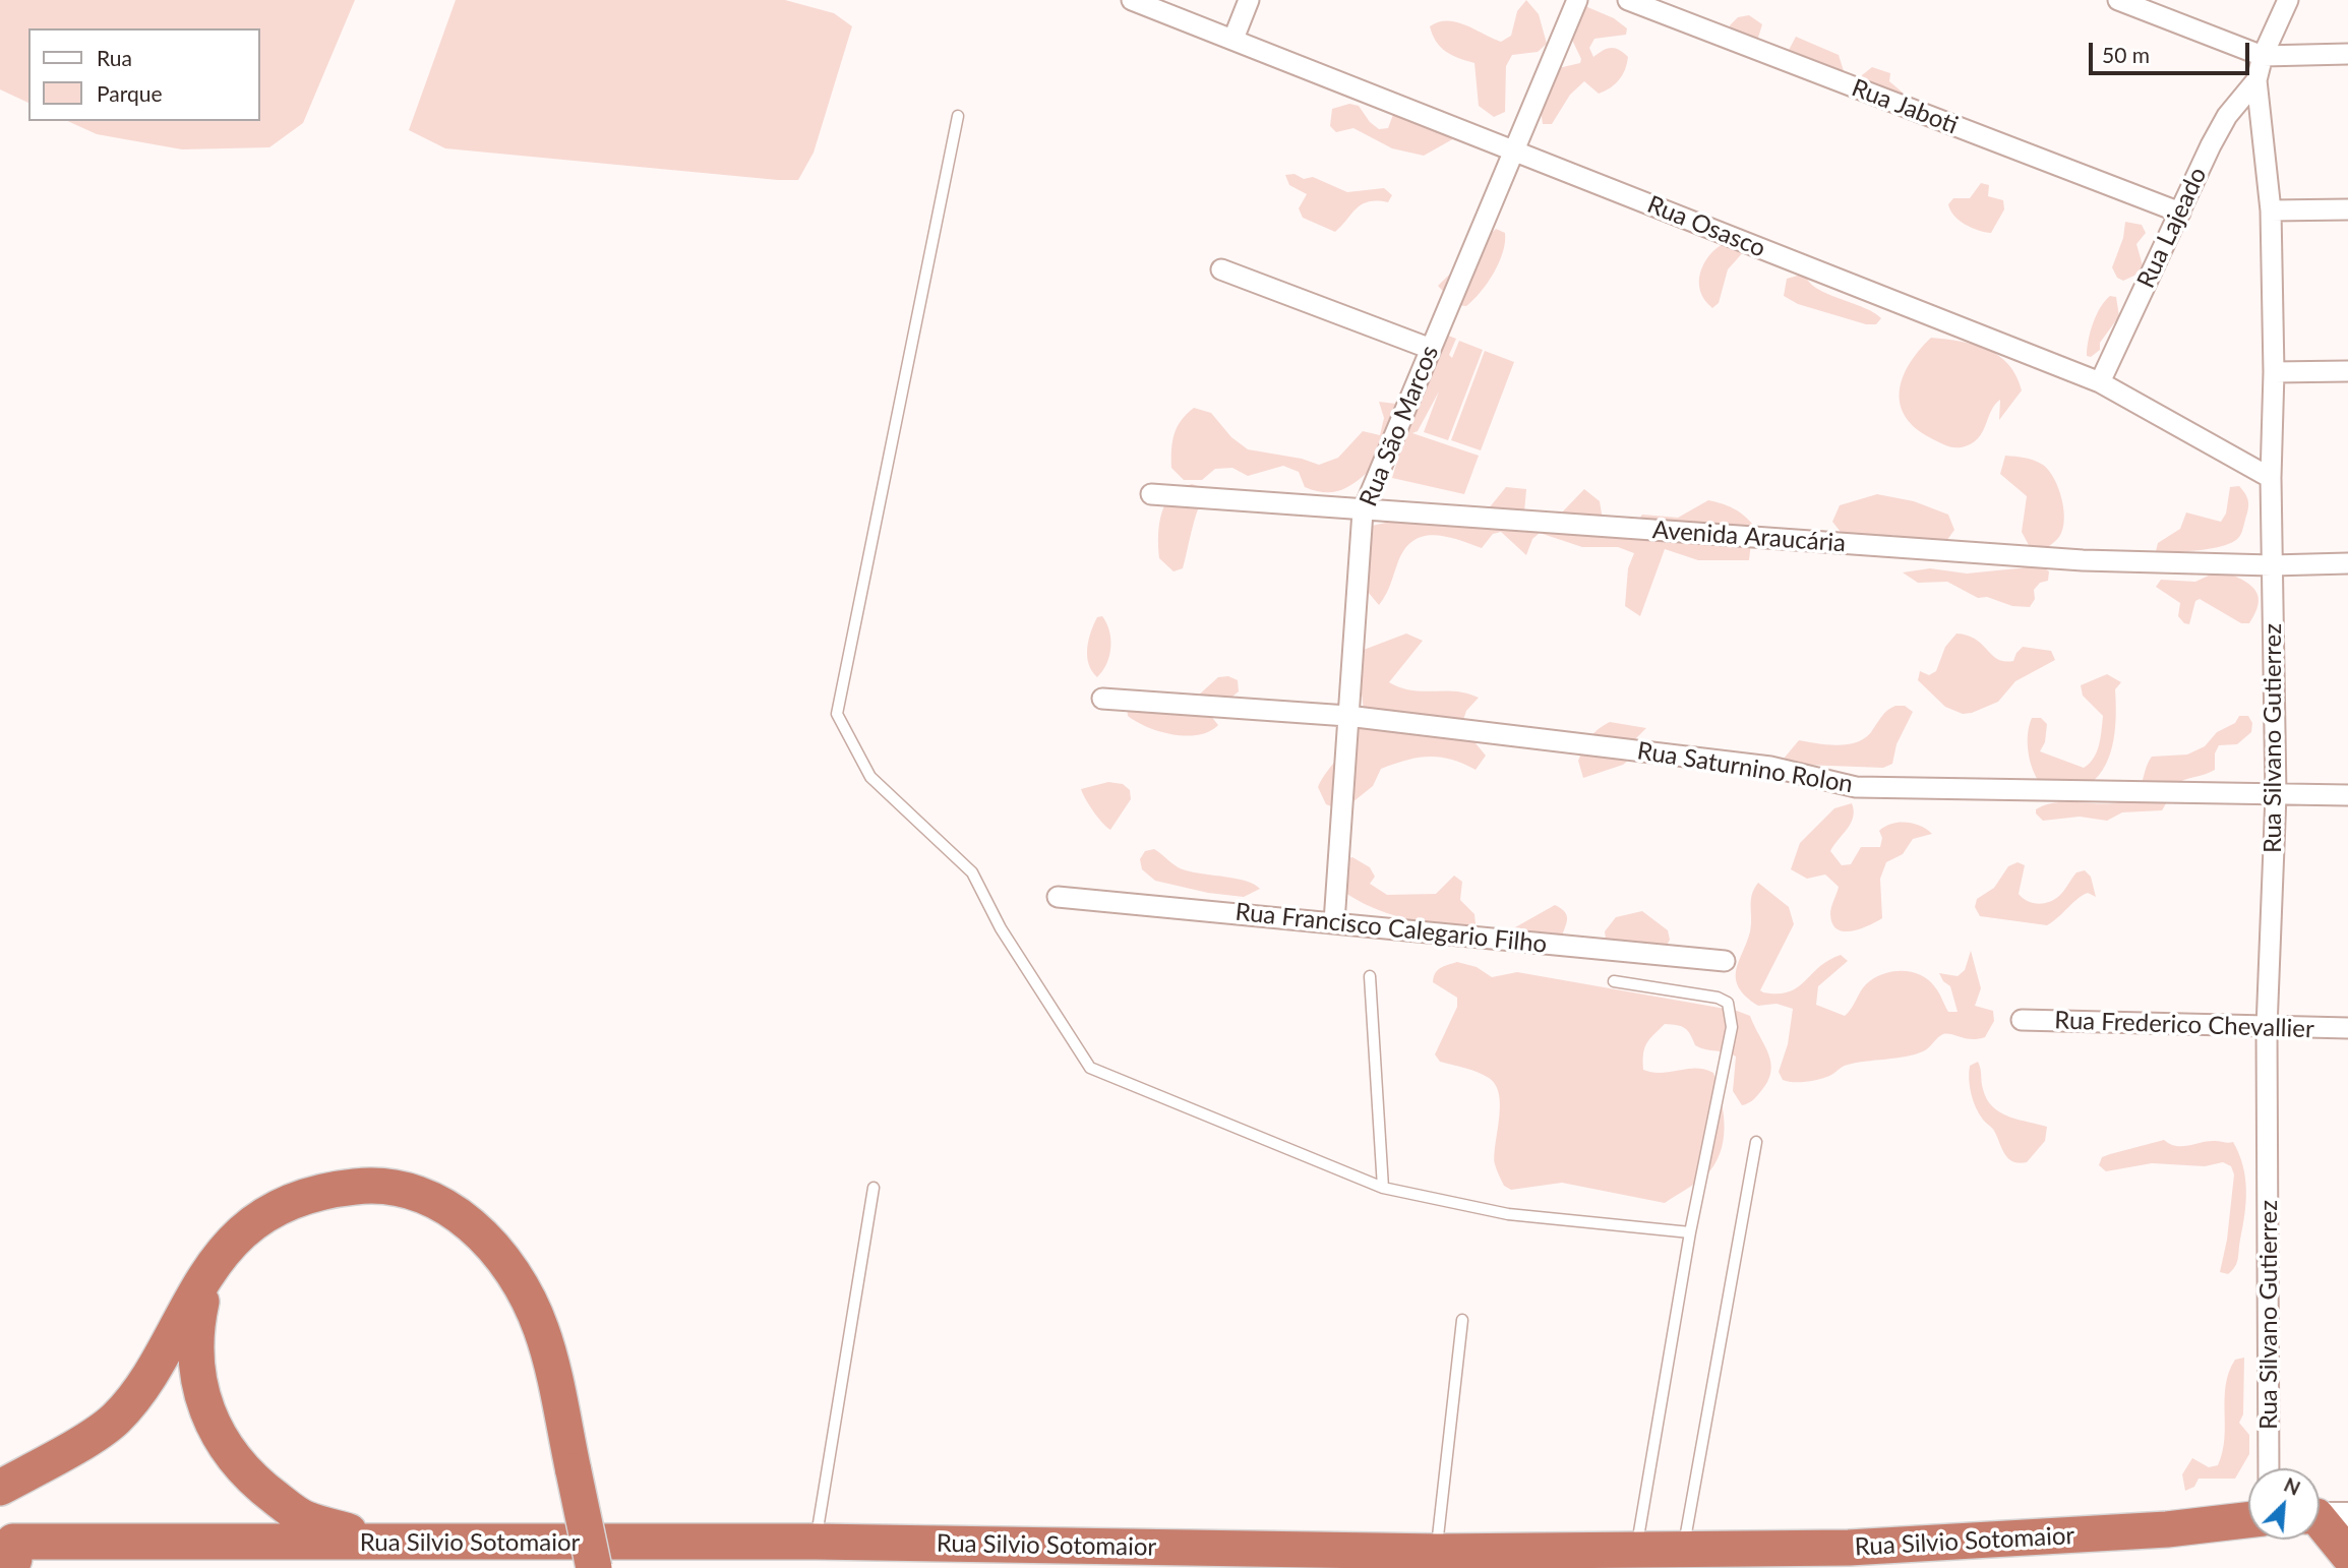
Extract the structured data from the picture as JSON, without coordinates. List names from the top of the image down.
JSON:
{
  "streets": {
    "highway": ["Rua Silvio Sotomaior"],
    "street": [
      "Rua Jaboti",
      "Rua Osasco",
      "Rua Lajeado",
      "Rua São Marcos",
      "Avenida Araucária",
      "Rua Silvano Gutierrez",
      "Rua Saturnino Rolon",
      "Rua Francisco Calegario Filho",
      "Rua Frederico Chevallier"
    ]
  },
  "crossings": [
    ["Rua Jaboti", "Rua Lajeado"],
    ["Rua Osasco", "Rua Lajeado"],
    ["Rua Osasco", "Rua São Marcos"],
    ["Rua Osasco", "Rua Silvano Gutierrez"],
    ["Rua Lajeado", "Rua Silvano Gutierrez"],
    ["Rua São Marcos", "Avenida Araucária"],
    ["Rua São Marcos", "Rua Saturnino Rolon"],
    ["Rua São Marcos", "Rua Francisco Calegario Filho"],
    ["Avenida Araucária", "Rua Silvano Gutierrez"],
    ["Rua Silvano Gutierrez", "Rua Saturnino Rolon"],
    ["Rua Silvano Gutierrez", "Rua Frederico Chevallier"]
  ],
  "legend": ["Rua", "Parque"],
  "scale_bar": "50 m",
  "north": "top right"
}
